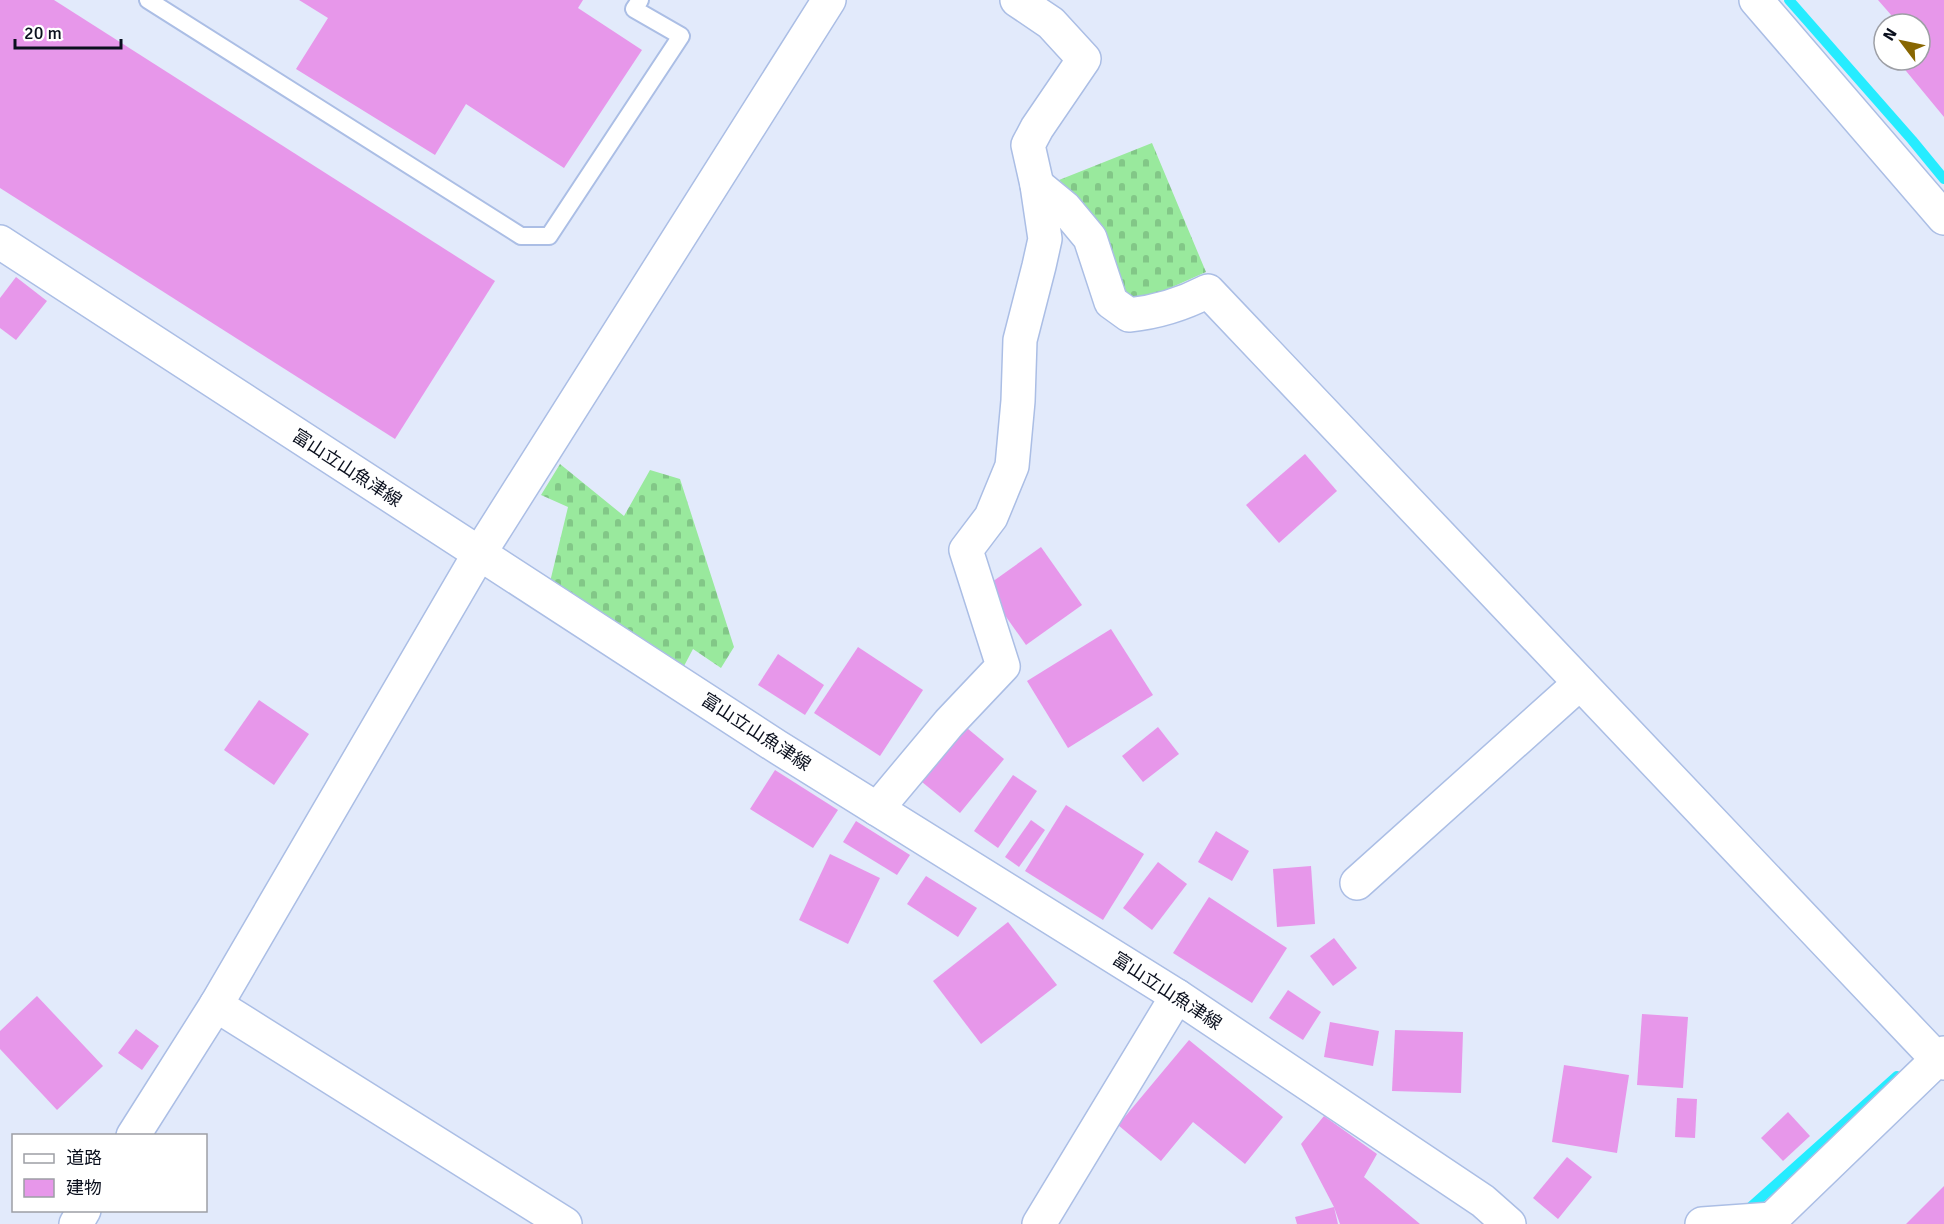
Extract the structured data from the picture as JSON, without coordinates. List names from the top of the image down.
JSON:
{
  "streets": {
    "street": ["富山立山魚津線"]
  },
  "legend": ["道路", "建物"],
  "scale_bar": "20 m",
  "north": "top left"
}
